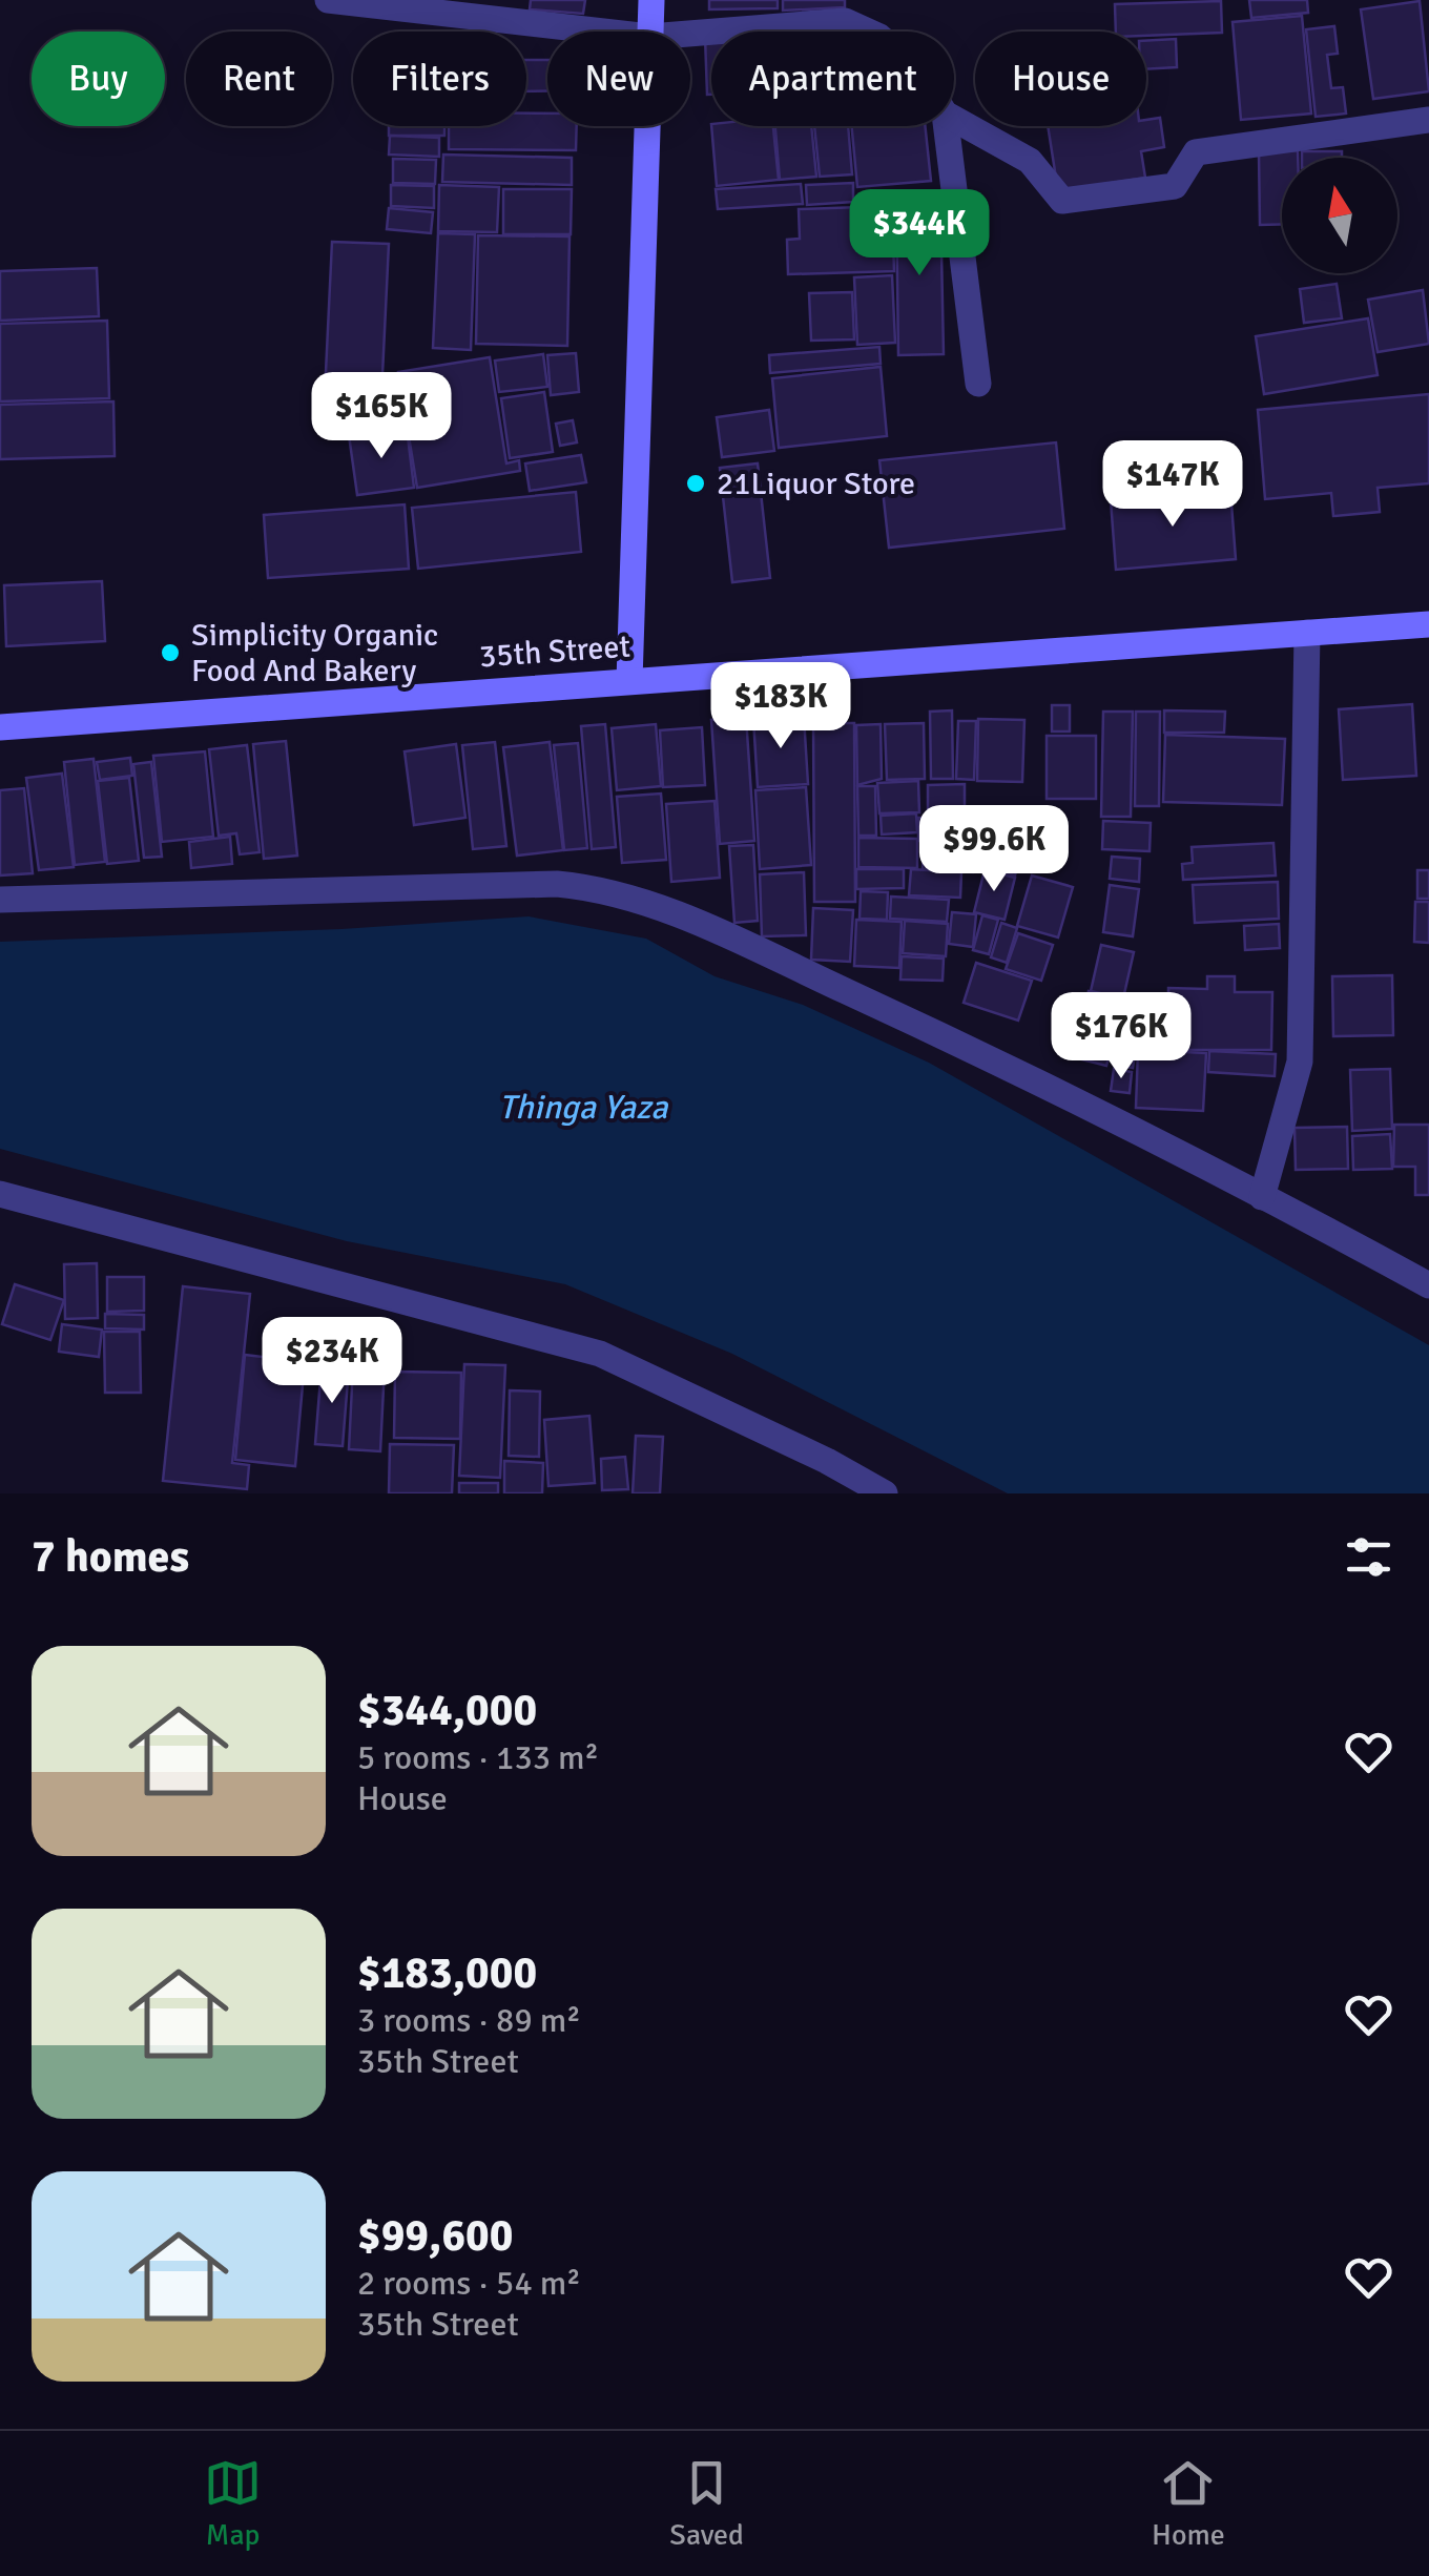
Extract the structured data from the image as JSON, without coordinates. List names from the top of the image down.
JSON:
{
  "streets": {
    "main road": ["35th Street"]
  },
  "water": ["Thinga Yaza"],
  "places": ["21Liquor Store", "Simplicity Organic Food And Bakery"],
  "north": "top",
  "page": {
    "chip": [
      "Buy",
      "Rent",
      "Filters",
      "New",
      "Apartment",
      "House"
    ],
    "price": [
      "$344K",
      "$165K",
      "$147K",
      "$183K",
      "$99.6K",
      "$176K",
      "$234K"
    ],
    "heading": "7 homes",
    "list": [
      {
        "name": "$344,000",
        "note": "5 rooms · 133 m² · House"
      },
      {
        "name": "$183,000",
        "note": "3 rooms · 89 m² · 35th Street"
      },
      {
        "name": "$99,600",
        "note": "2 rooms · 54 m² · 35th Street"
      }
    ],
    "tabs": ["Map", "Saved", "Home"]
  }
}
